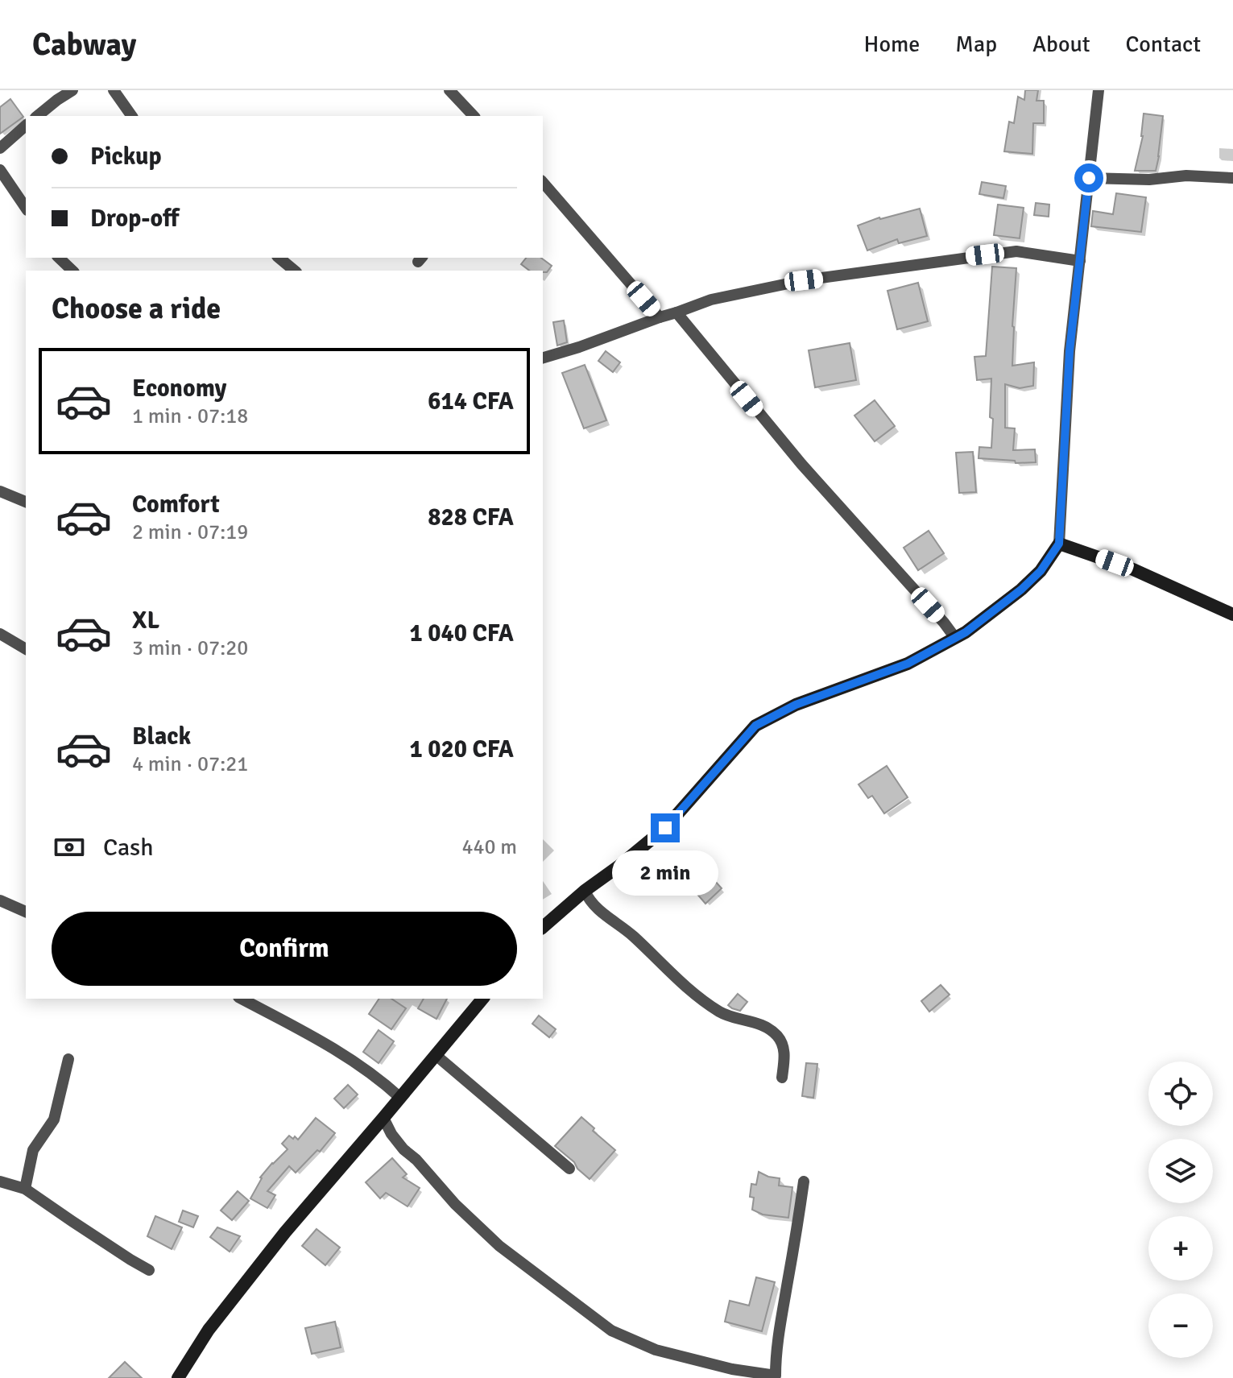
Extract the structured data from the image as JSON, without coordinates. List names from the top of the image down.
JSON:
{
  "page": {
    "header": "Cabway",
    "nav": [
      "Home",
      "Map",
      "About",
      "Contact"
    ],
    "banner": ["Pickup", "Drop-off"],
    "heading": "Choose a ride",
    "list": [
      {
        "name": "Economy",
        "note": "1 min · 07:18",
        "value": "614 CFA"
      },
      {
        "name": "Comfort",
        "note": "2 min · 07:19",
        "value": "828 CFA"
      },
      {
        "name": "XL",
        "note": "3 min · 07:20",
        "value": "1 040 CFA"
      },
      {
        "name": "Black",
        "note": "4 min · 07:21",
        "value": "1 020 CFA"
      }
    ],
    "pay": ["Cash", "440 m"],
    "bubble": "2 min",
    "buttons": "Confirm",
    "map_buttons": ["+", "−"]
  }
}
